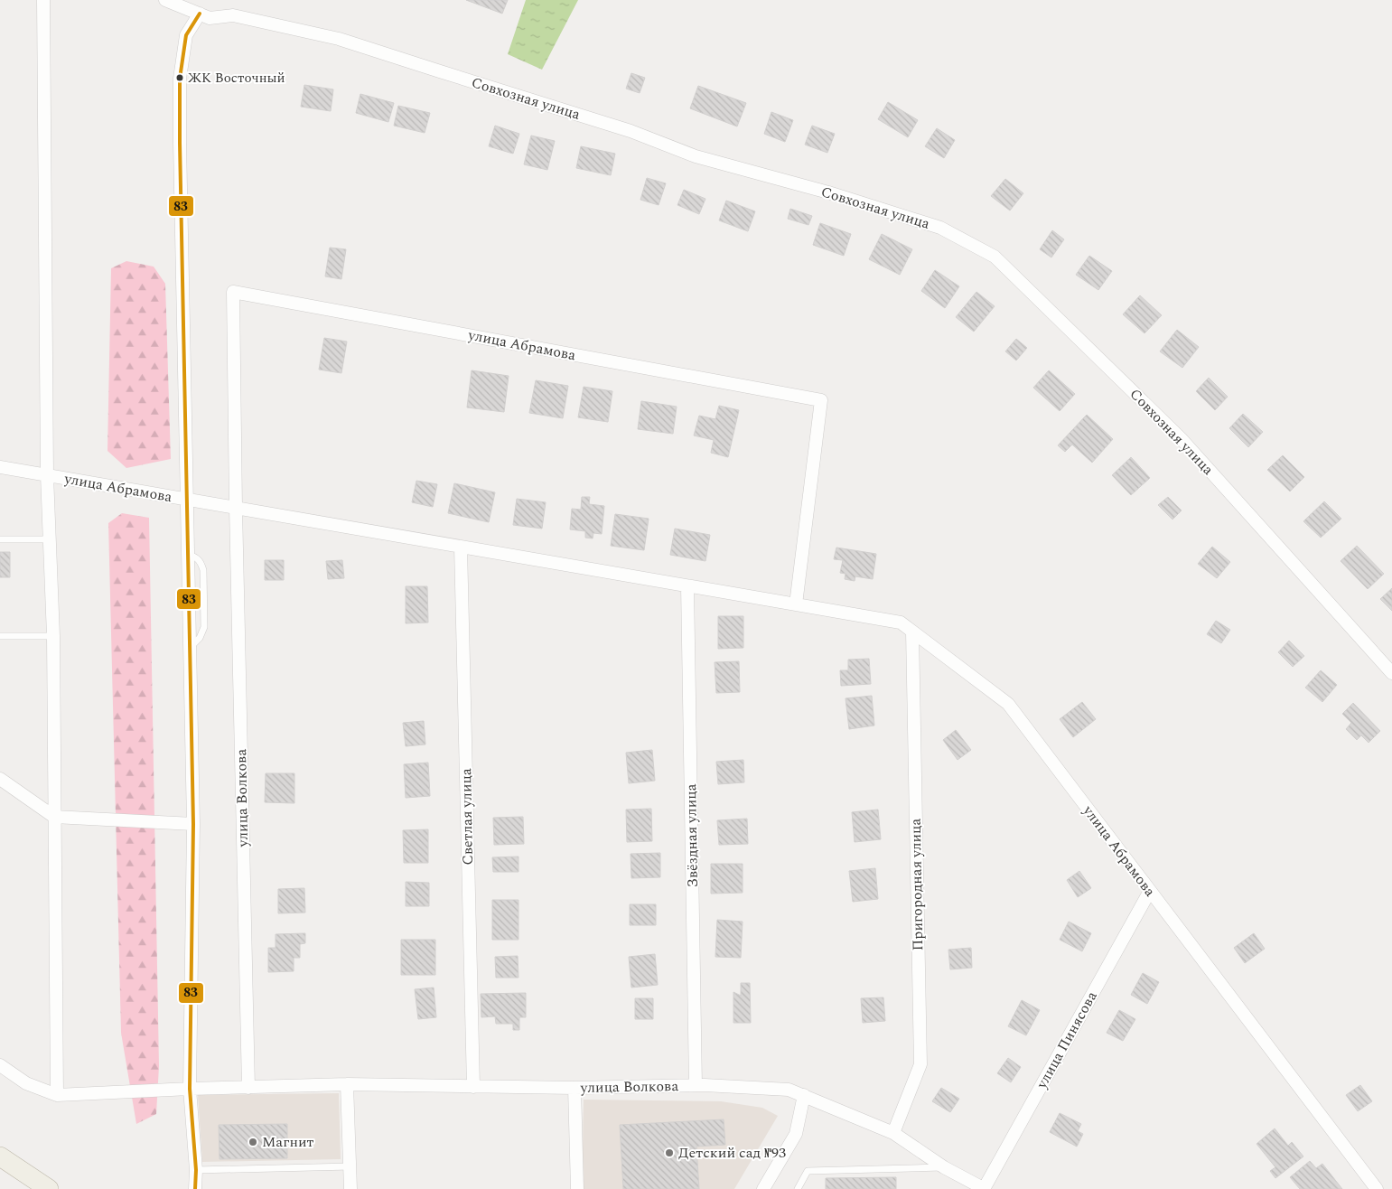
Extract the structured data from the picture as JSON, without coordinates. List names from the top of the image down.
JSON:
{
  "streets": {
    "street": [
      "Совхозная улица",
      "улица Абрамова",
      "улица Волкова",
      "Светлая улица",
      "Звёздная улица",
      "Пригородная улица",
      "улица Пинясова"
    ]
  },
  "crossings": [
    ["улица Абрамова", "улица Волкова"],
    ["улица Абрамова", "Светлая улица"],
    ["улица Абрамова", "Звёздная улица"],
    ["улица Абрамова", "Пригородная улица"],
    ["улица Абрамова", "улица Пинясова"],
    ["улица Волкова", "Светлая улица"],
    ["улица Волкова", "Звёздная улица"],
    ["улица Волкова", "Пригородная улица"],
    ["улица Волкова", "улица Пинясова"]
  ],
  "places": ["ЖК Восточный", "Магнит", "Детский сад №93"],
  "lines": ["transit line 83"]
}
